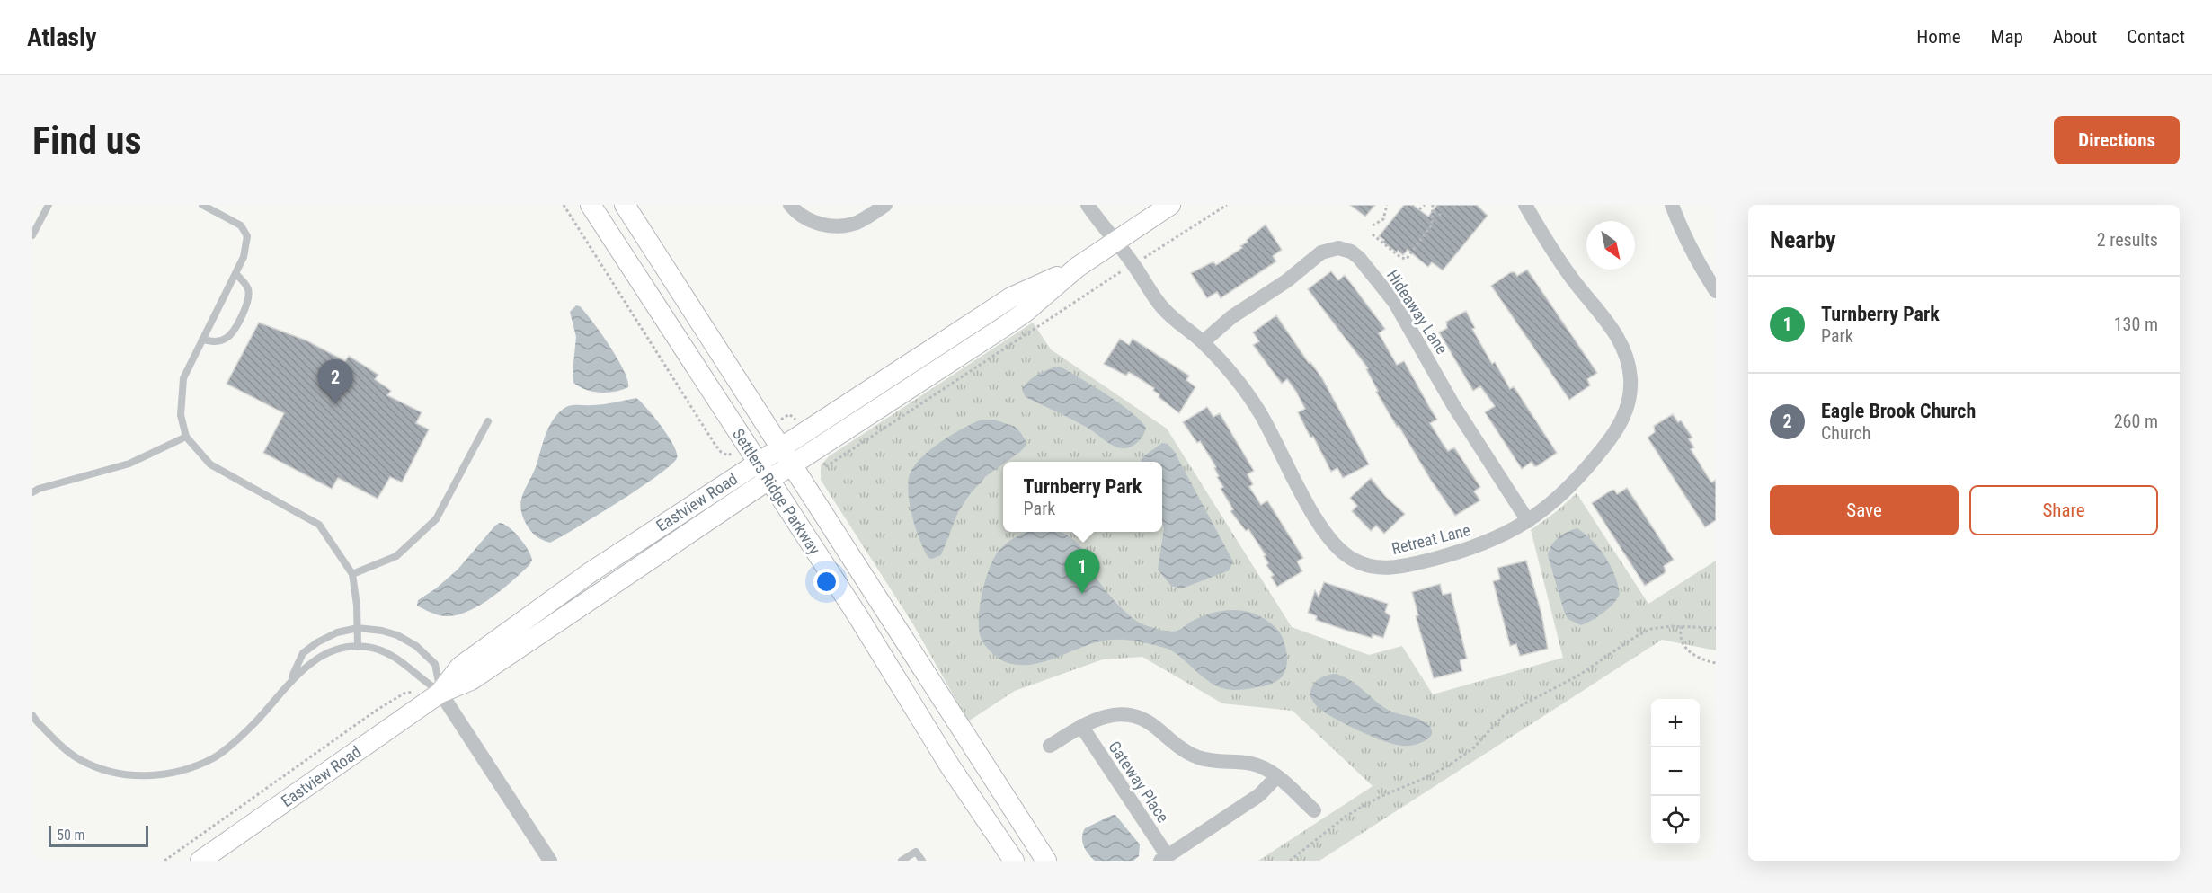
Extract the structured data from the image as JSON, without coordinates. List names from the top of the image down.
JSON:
{
  "streets": {
    "street": [
      "Hideaway Lane",
      "Settlers Ridge Parkway",
      "Eastview Road",
      "Retreat Lane",
      "Gateway Place"
    ]
  },
  "crossings": [
    ["Hideaway Lane", "Retreat Lane"],
    ["Settlers Ridge Parkway", "Eastview Road"],
    ["Eastview Road", "Retreat Lane"]
  ],
  "scale_bar": "50 m",
  "north": "bottom right",
  "page": {
    "header": "Atlasly",
    "nav": [
      "Home",
      "Map",
      "About",
      "Contact"
    ],
    "buttons": [
      "Directions",
      ["Save", "Share"]
    ],
    "title": "Find us",
    "heading": ["Nearby", "2 results"],
    "list": [
      {
        "mark": "1",
        "name": "Turnberry Park",
        "note": "Park",
        "value": "130 m"
      },
      {
        "mark": "2",
        "name": "Eagle Brook Church",
        "note": "Church",
        "value": "260 m"
      }
    ],
    "pins": ["2", "1"],
    "popup": ["Turnberry Park", "Park"],
    "map_buttons": ["+", "−"],
    "scale": "50 m"
  }
}
